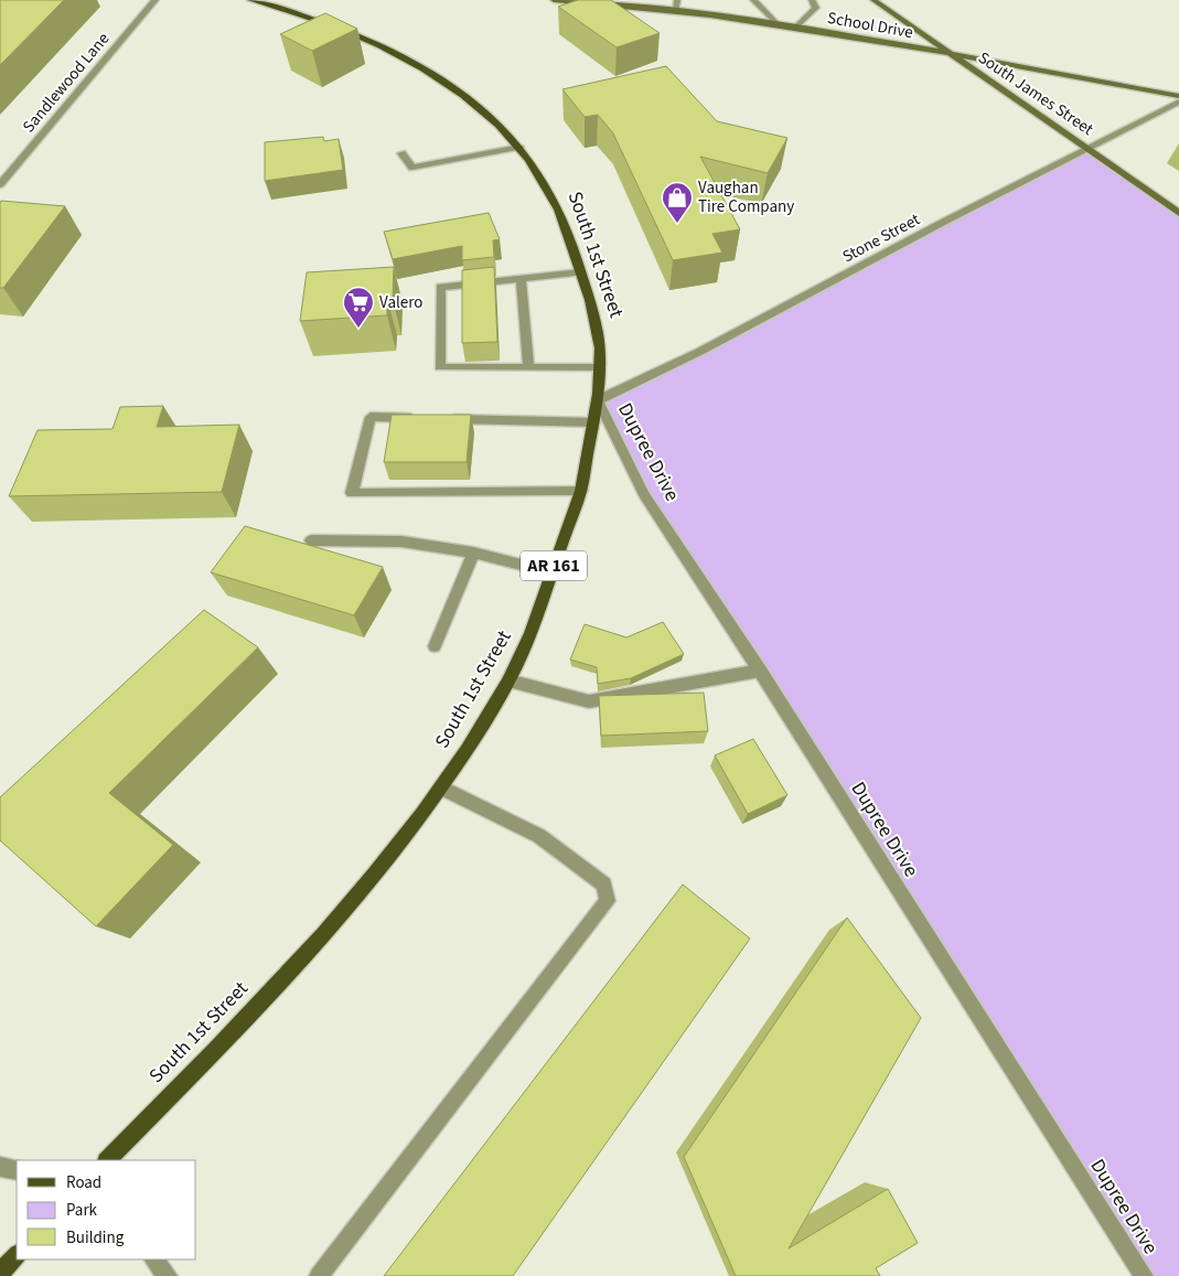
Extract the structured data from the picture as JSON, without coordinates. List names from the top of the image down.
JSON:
{
  "streets": {
    "main road": ["South 1st Street", "AR 161"],
    "street": [
      "School Drive",
      "Sandlewood Lane",
      "South James Street",
      "Stone Street",
      "Dupree Drive"
    ]
  },
  "crossings": [
    ["School Drive", "South James Street"],
    ["South James Street", "Stone Street"],
    ["Stone Street", "South 1st Street"],
    ["Stone Street", "Dupree Drive"],
    ["South 1st Street", "Dupree Drive"]
  ],
  "places": {
    "shop": ["Vaughan Tire Company"],
    "supermarket": ["Valero"]
  },
  "legend": ["Road", "Park", "Building"]
}
